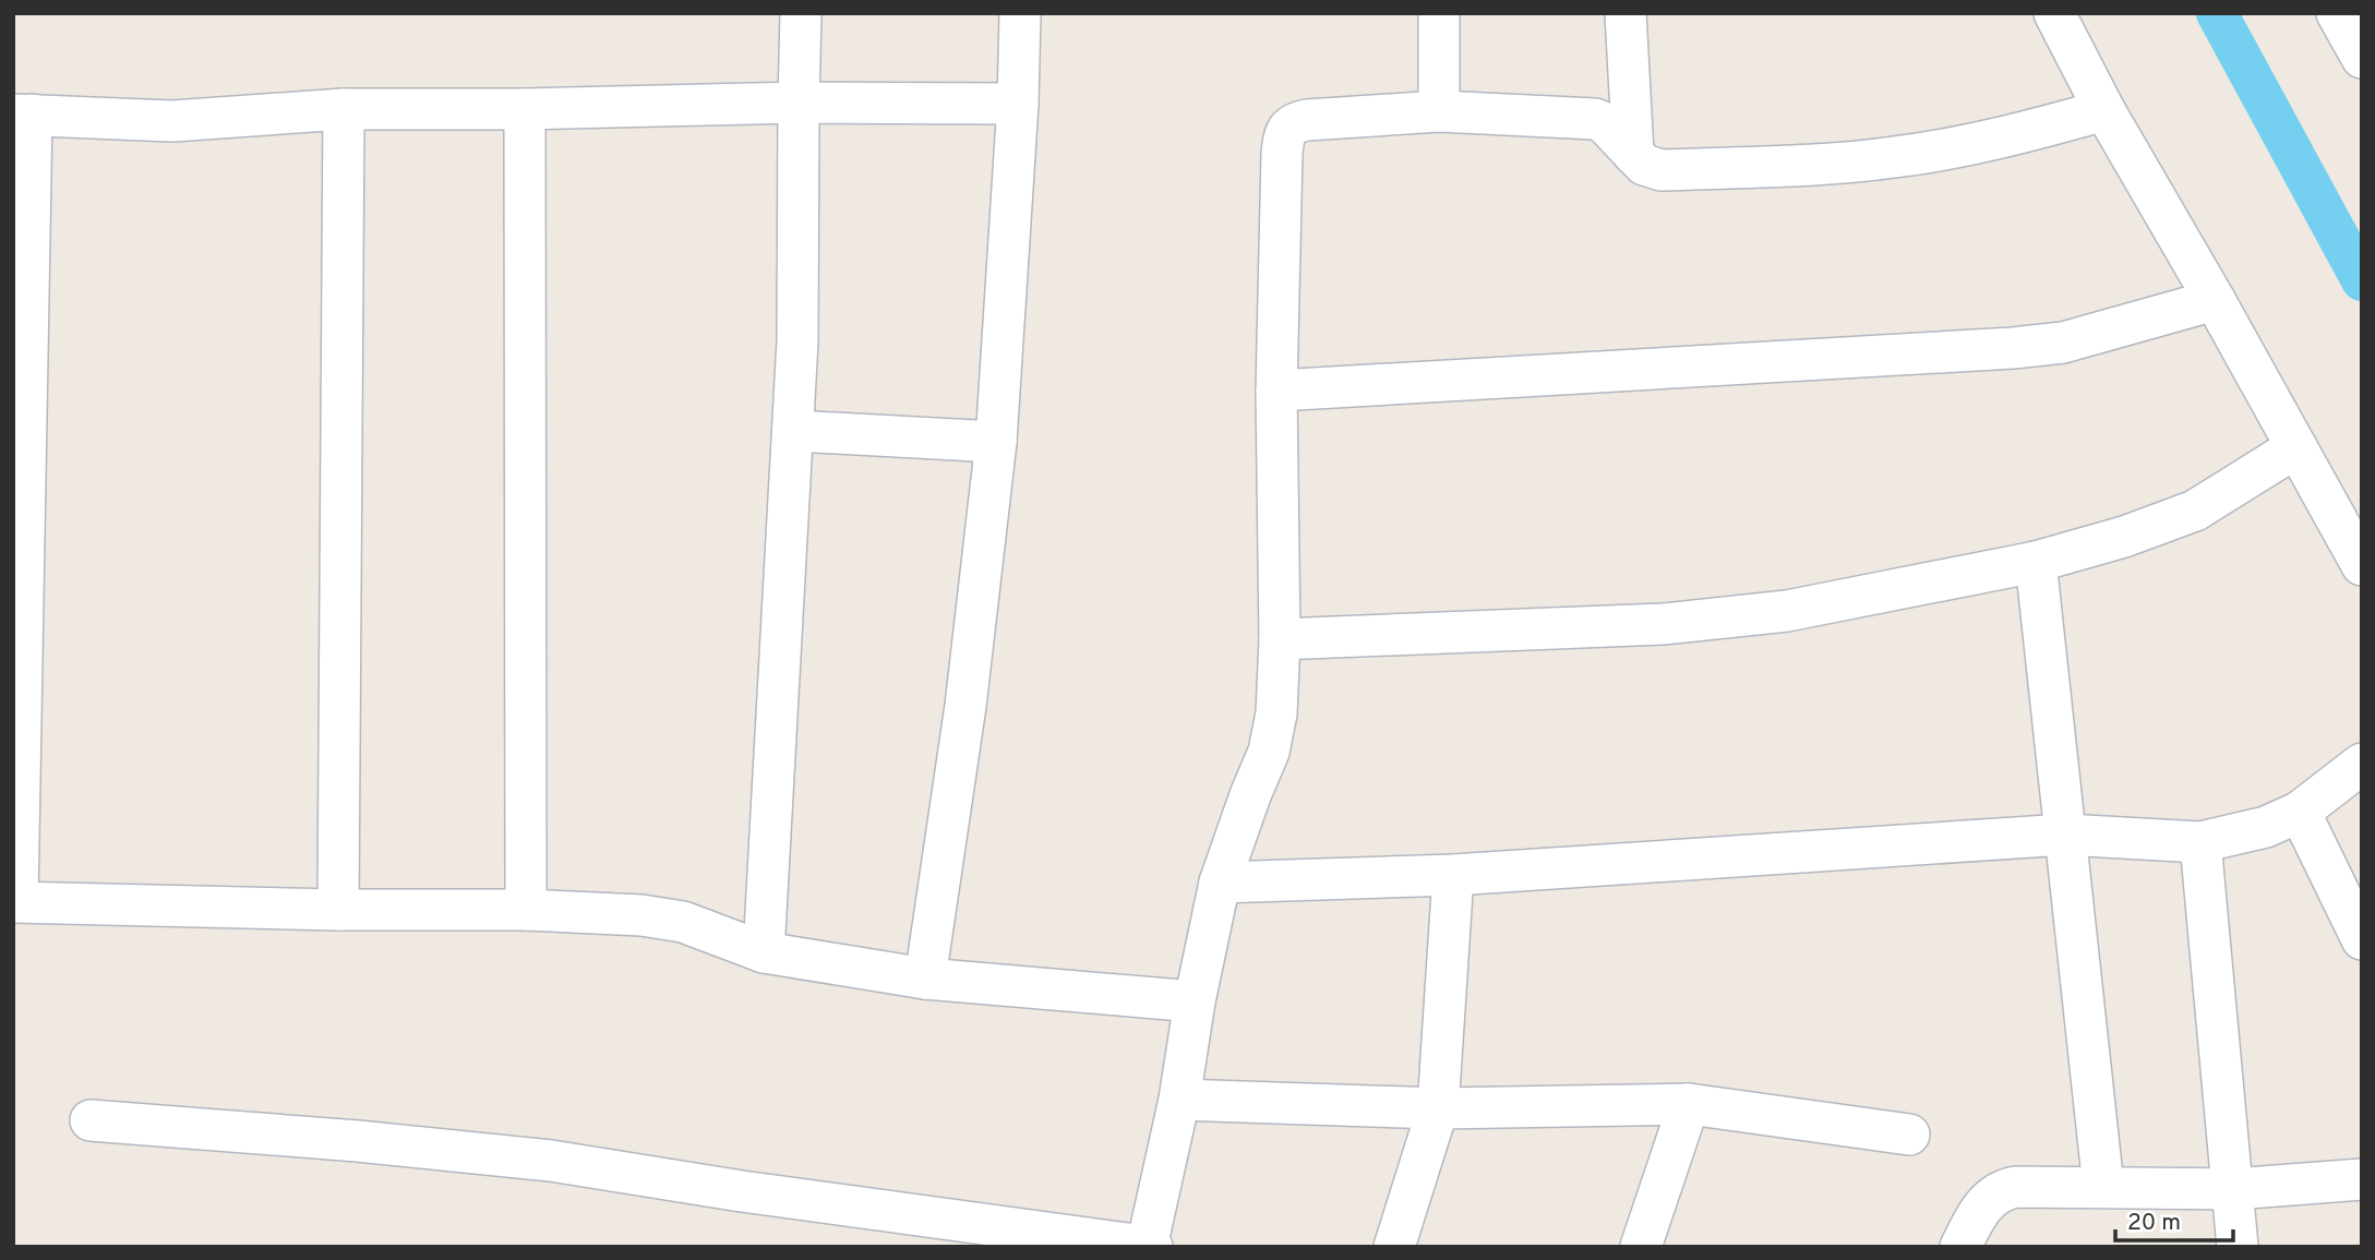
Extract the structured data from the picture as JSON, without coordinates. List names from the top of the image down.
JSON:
{
  "scale_bar": "20 m"
}
